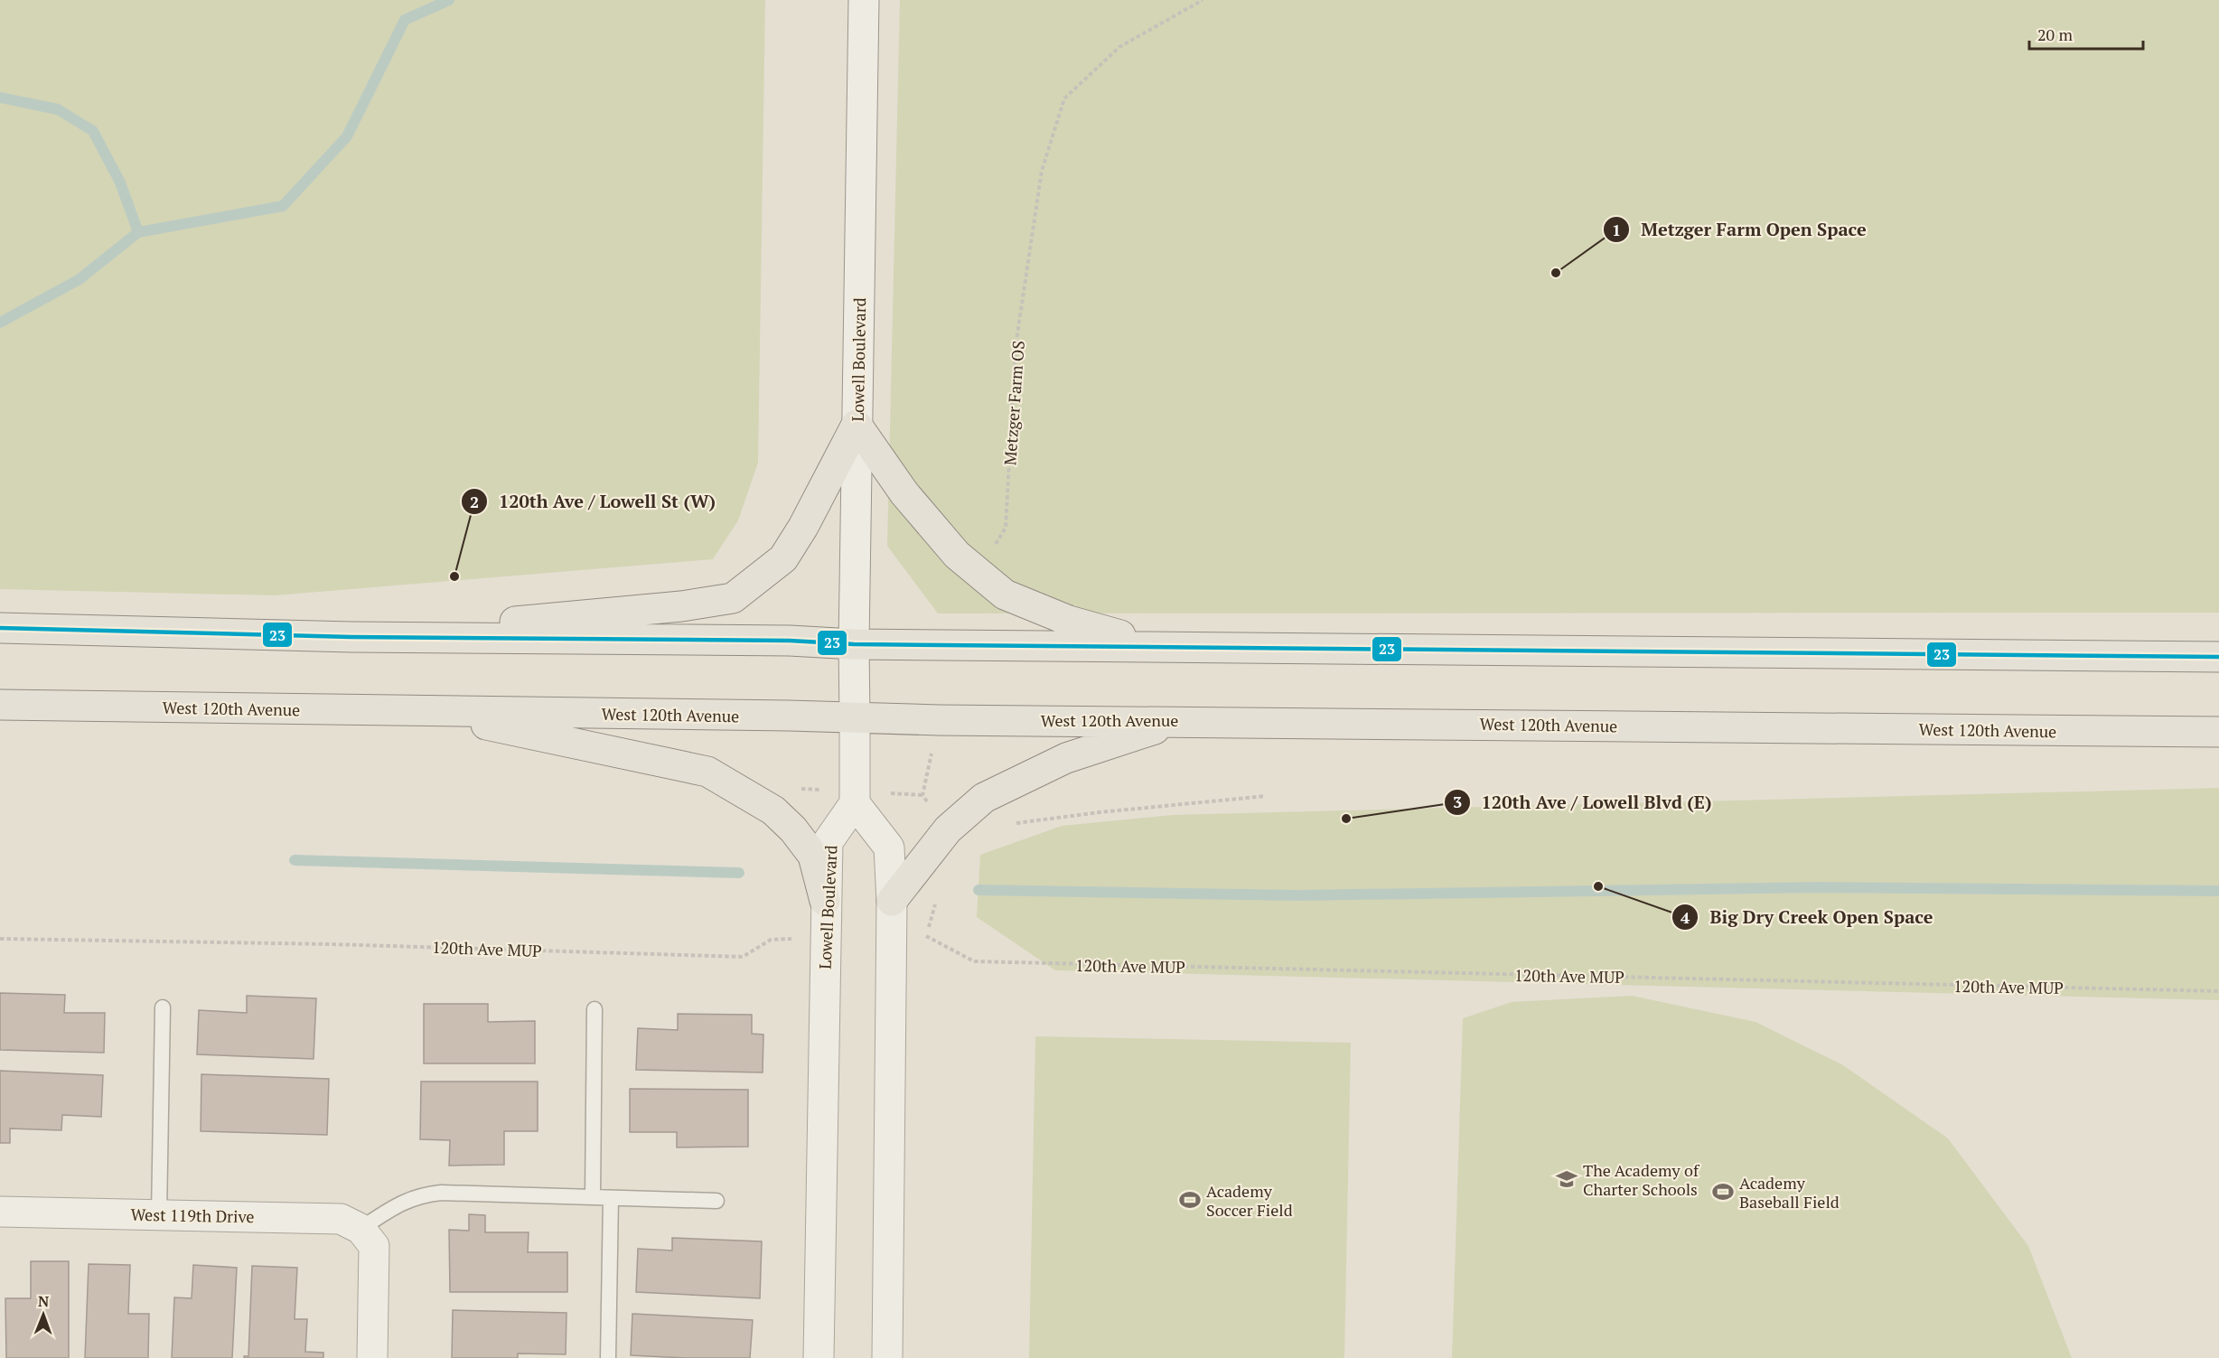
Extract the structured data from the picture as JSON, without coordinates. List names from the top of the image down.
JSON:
{
  "streets": {
    "main road": ["West 120th Avenue"],
    "street": ["Lowell Boulevard", "West 119th Drive"],
    "path": ["Metzger Farm OS", "120th Ave MUP"]
  },
  "crossings": [
    ["Lowell Boulevard", "West 120th Avenue"]
  ],
  "places": {
    "other": [
      "Metzger Farm Open Space",
      "120th Ave / Lowell St (W)",
      "120th Ave / Lowell Blvd (E)",
      "Big Dry Creek Open Space"
    ],
    "school or university": ["The Academy of Charter Schools"],
    "sports": ["Academy Baseball Field", "Academy Soccer Field"]
  },
  "lines": ["transit line 23"],
  "scale_bar": "20 m",
  "north": "top"
}
